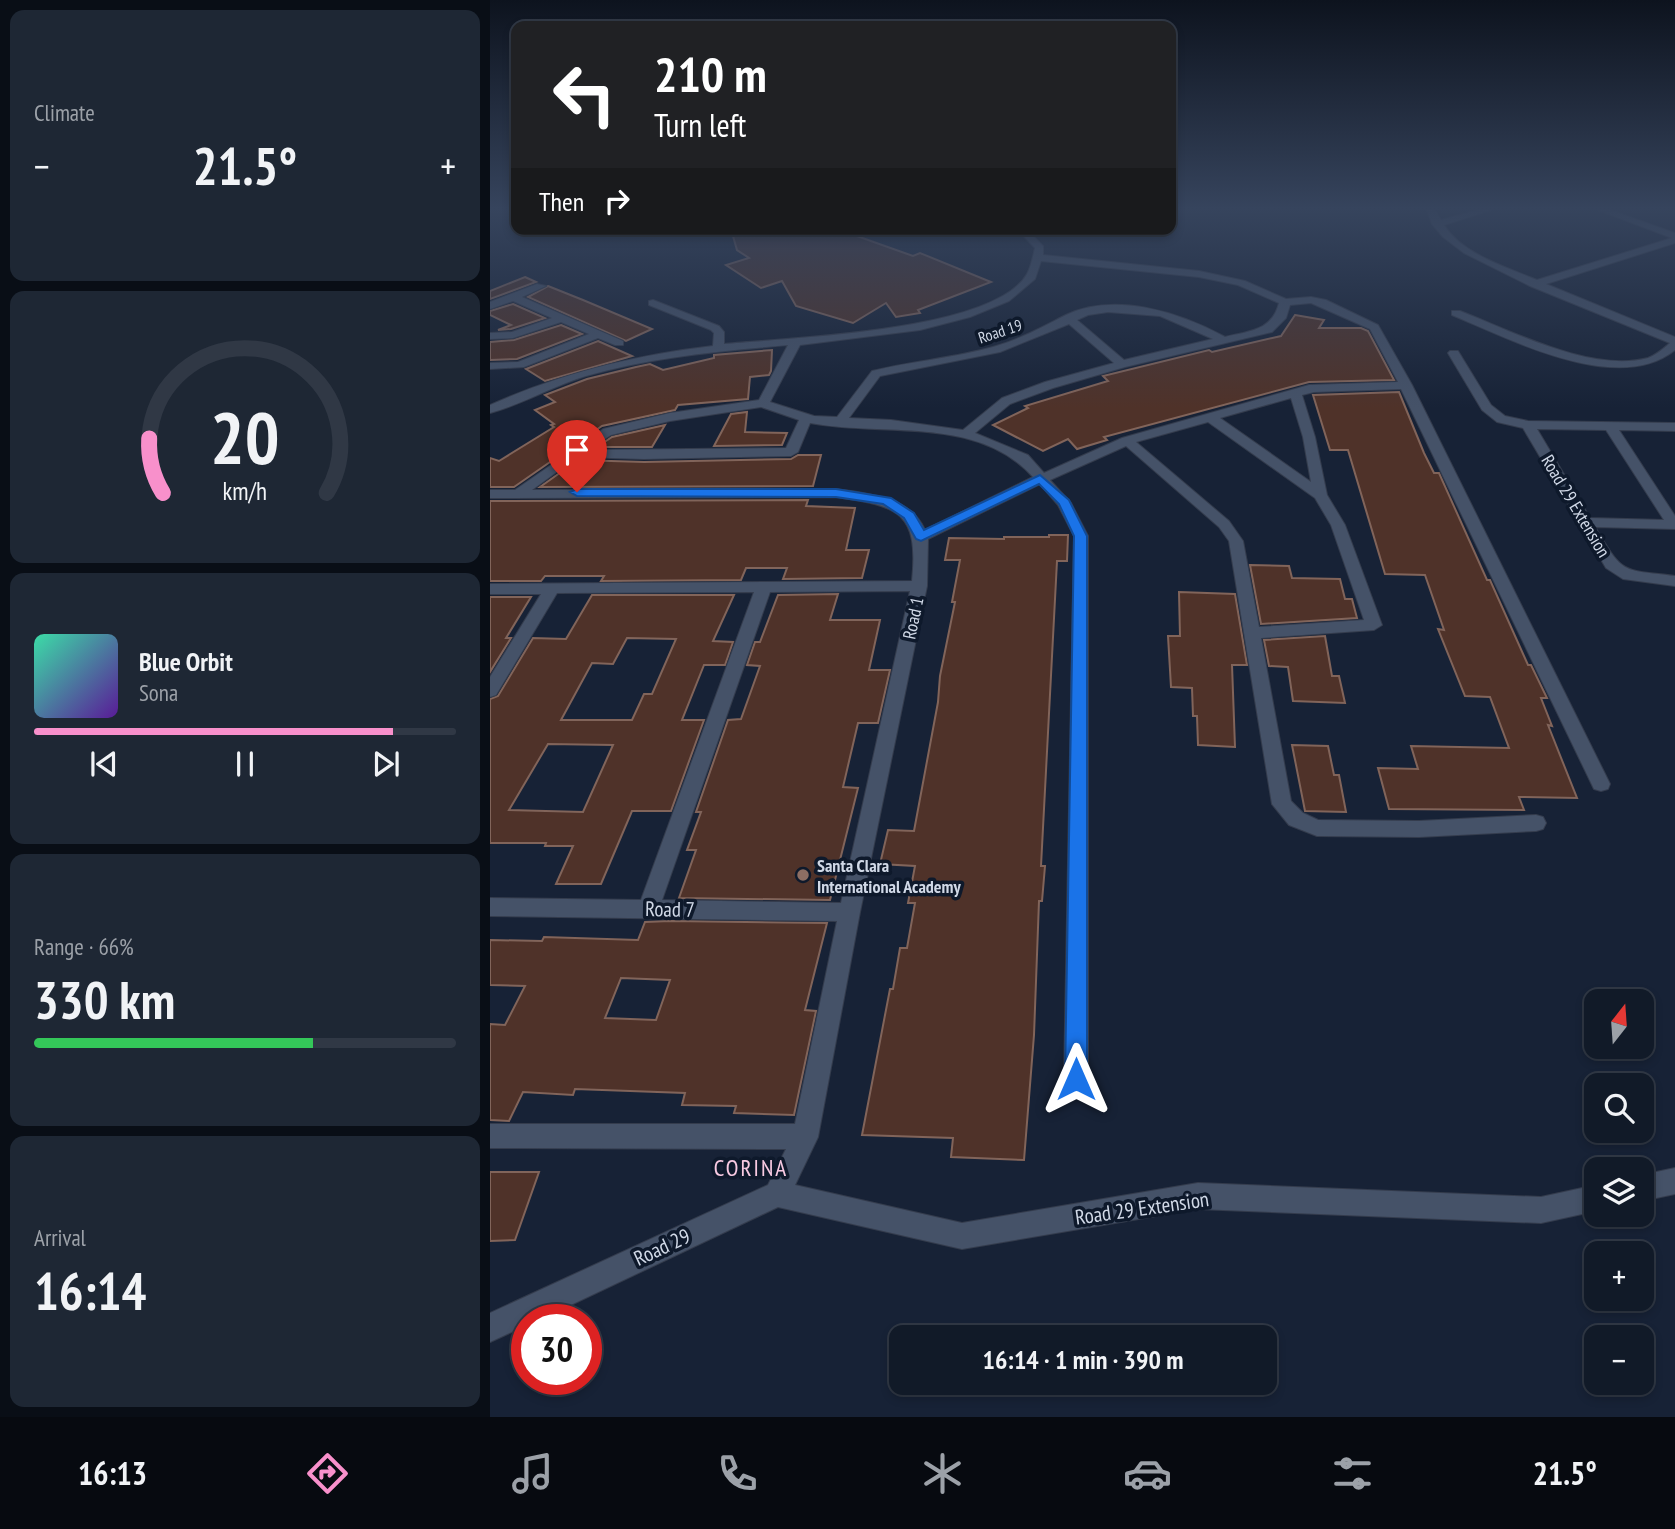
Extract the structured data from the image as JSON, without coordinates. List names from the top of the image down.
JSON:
{
  "streets": {
    "street": [
      "Road 19",
      "Road 29 Extension",
      "Road 1",
      "Road 7",
      "Road 29"
    ]
  },
  "crossings": [
    ["Road 29 Extension", "Road 29"],
    ["Road 1", "Road 7"]
  ],
  "districts": ["CORINA"],
  "places": ["Santa Clara International Academy"],
  "north": "top",
  "page": {
    "tile": [
      "Climate",
      ["Range · 66%", "330 km"],
      ["Arrival", "16:14"]
    ],
    "turn": ["210 m", "Turn left"],
    "heat": ["−", "21.5°", "+"],
    "then": "Then",
    "song": ["Blue Orbit", "Sona"],
    "map_buttons": ["+", "−"],
    "limit": "30",
    "trip": "16:14 · 1 min · 390 m",
    "tabs": ["16:13", "21.5°"],
    "gauge": ["20", "km/h"]
  }
}
